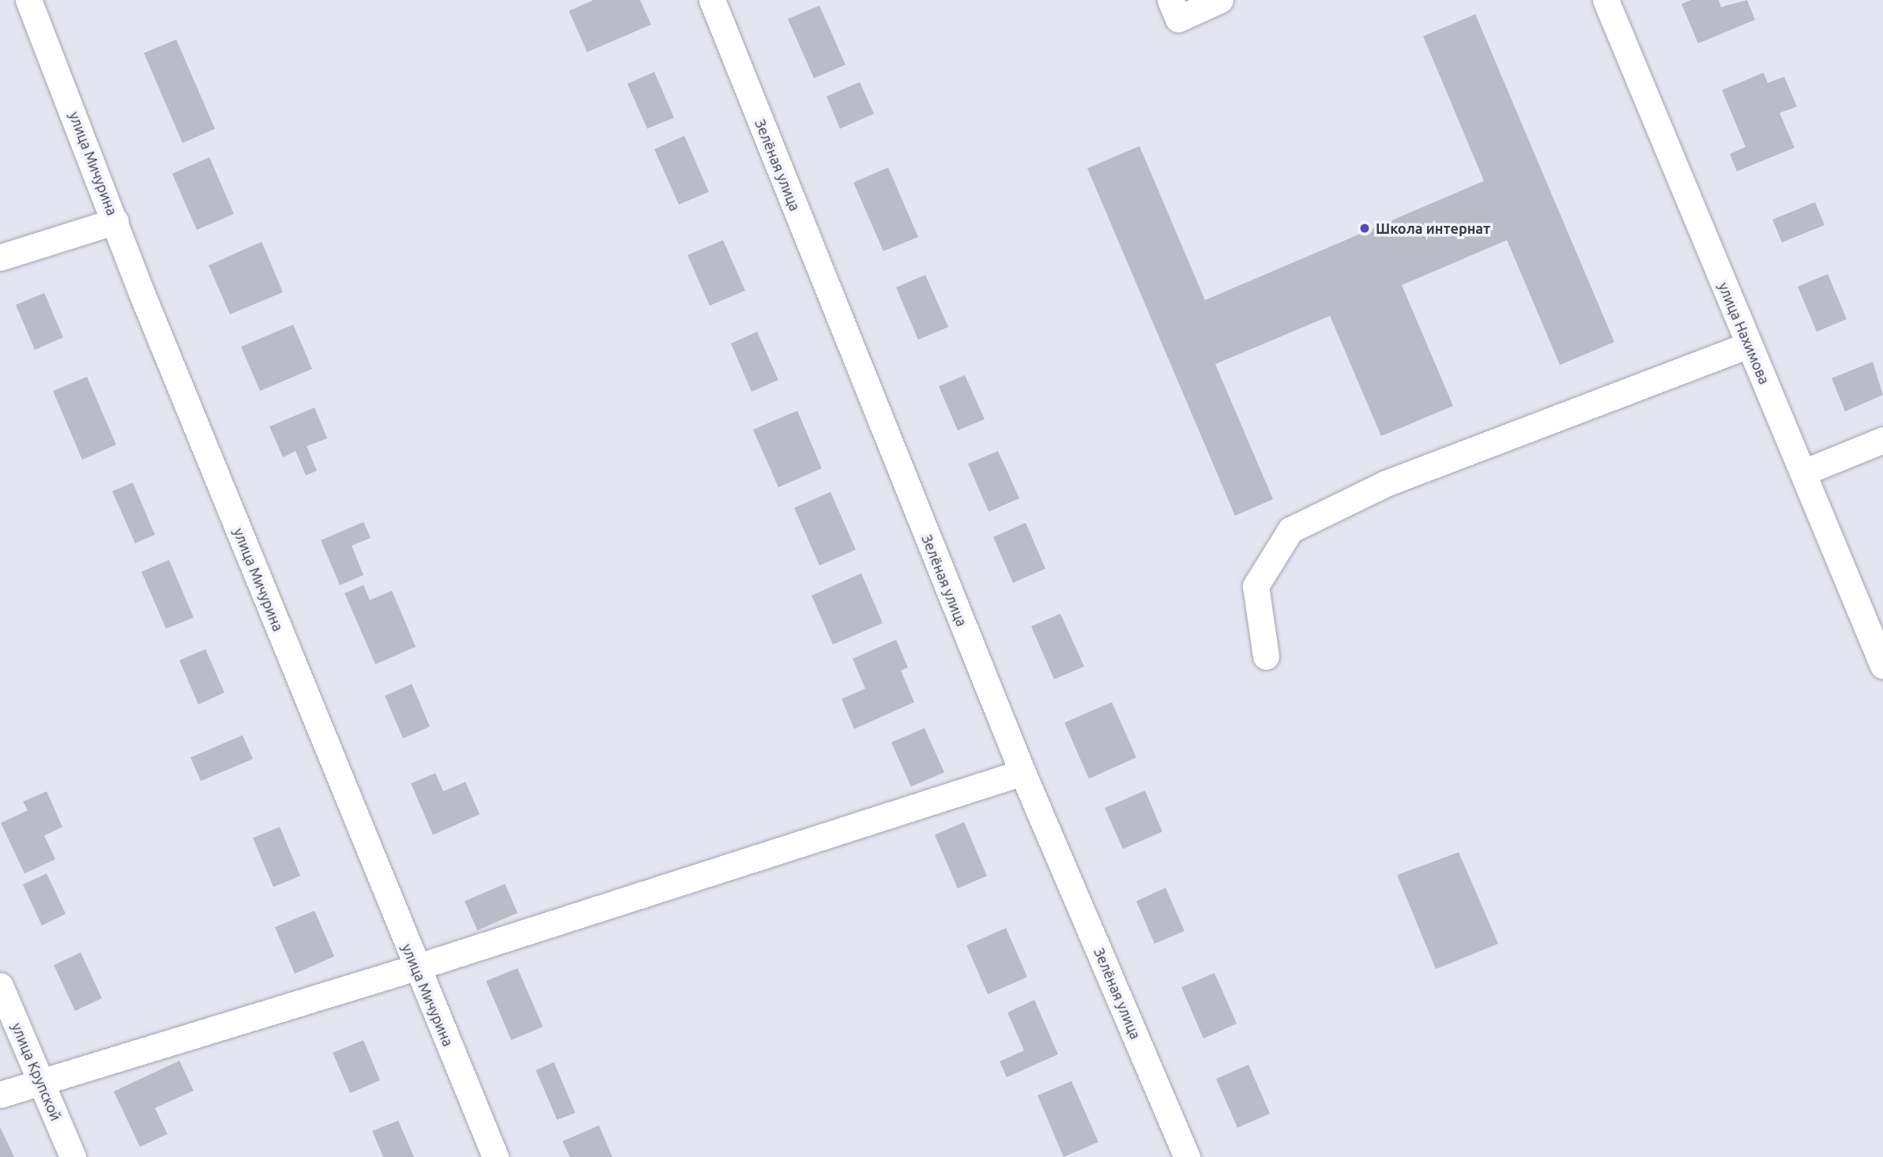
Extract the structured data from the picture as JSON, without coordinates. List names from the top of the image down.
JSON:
{
  "streets": {
    "street": [
      "улица Мичурина",
      "Зелёная улица",
      "улица Нахимова",
      "улица Крупской"
    ]
  },
  "places": ["Школа интернат"]
}
